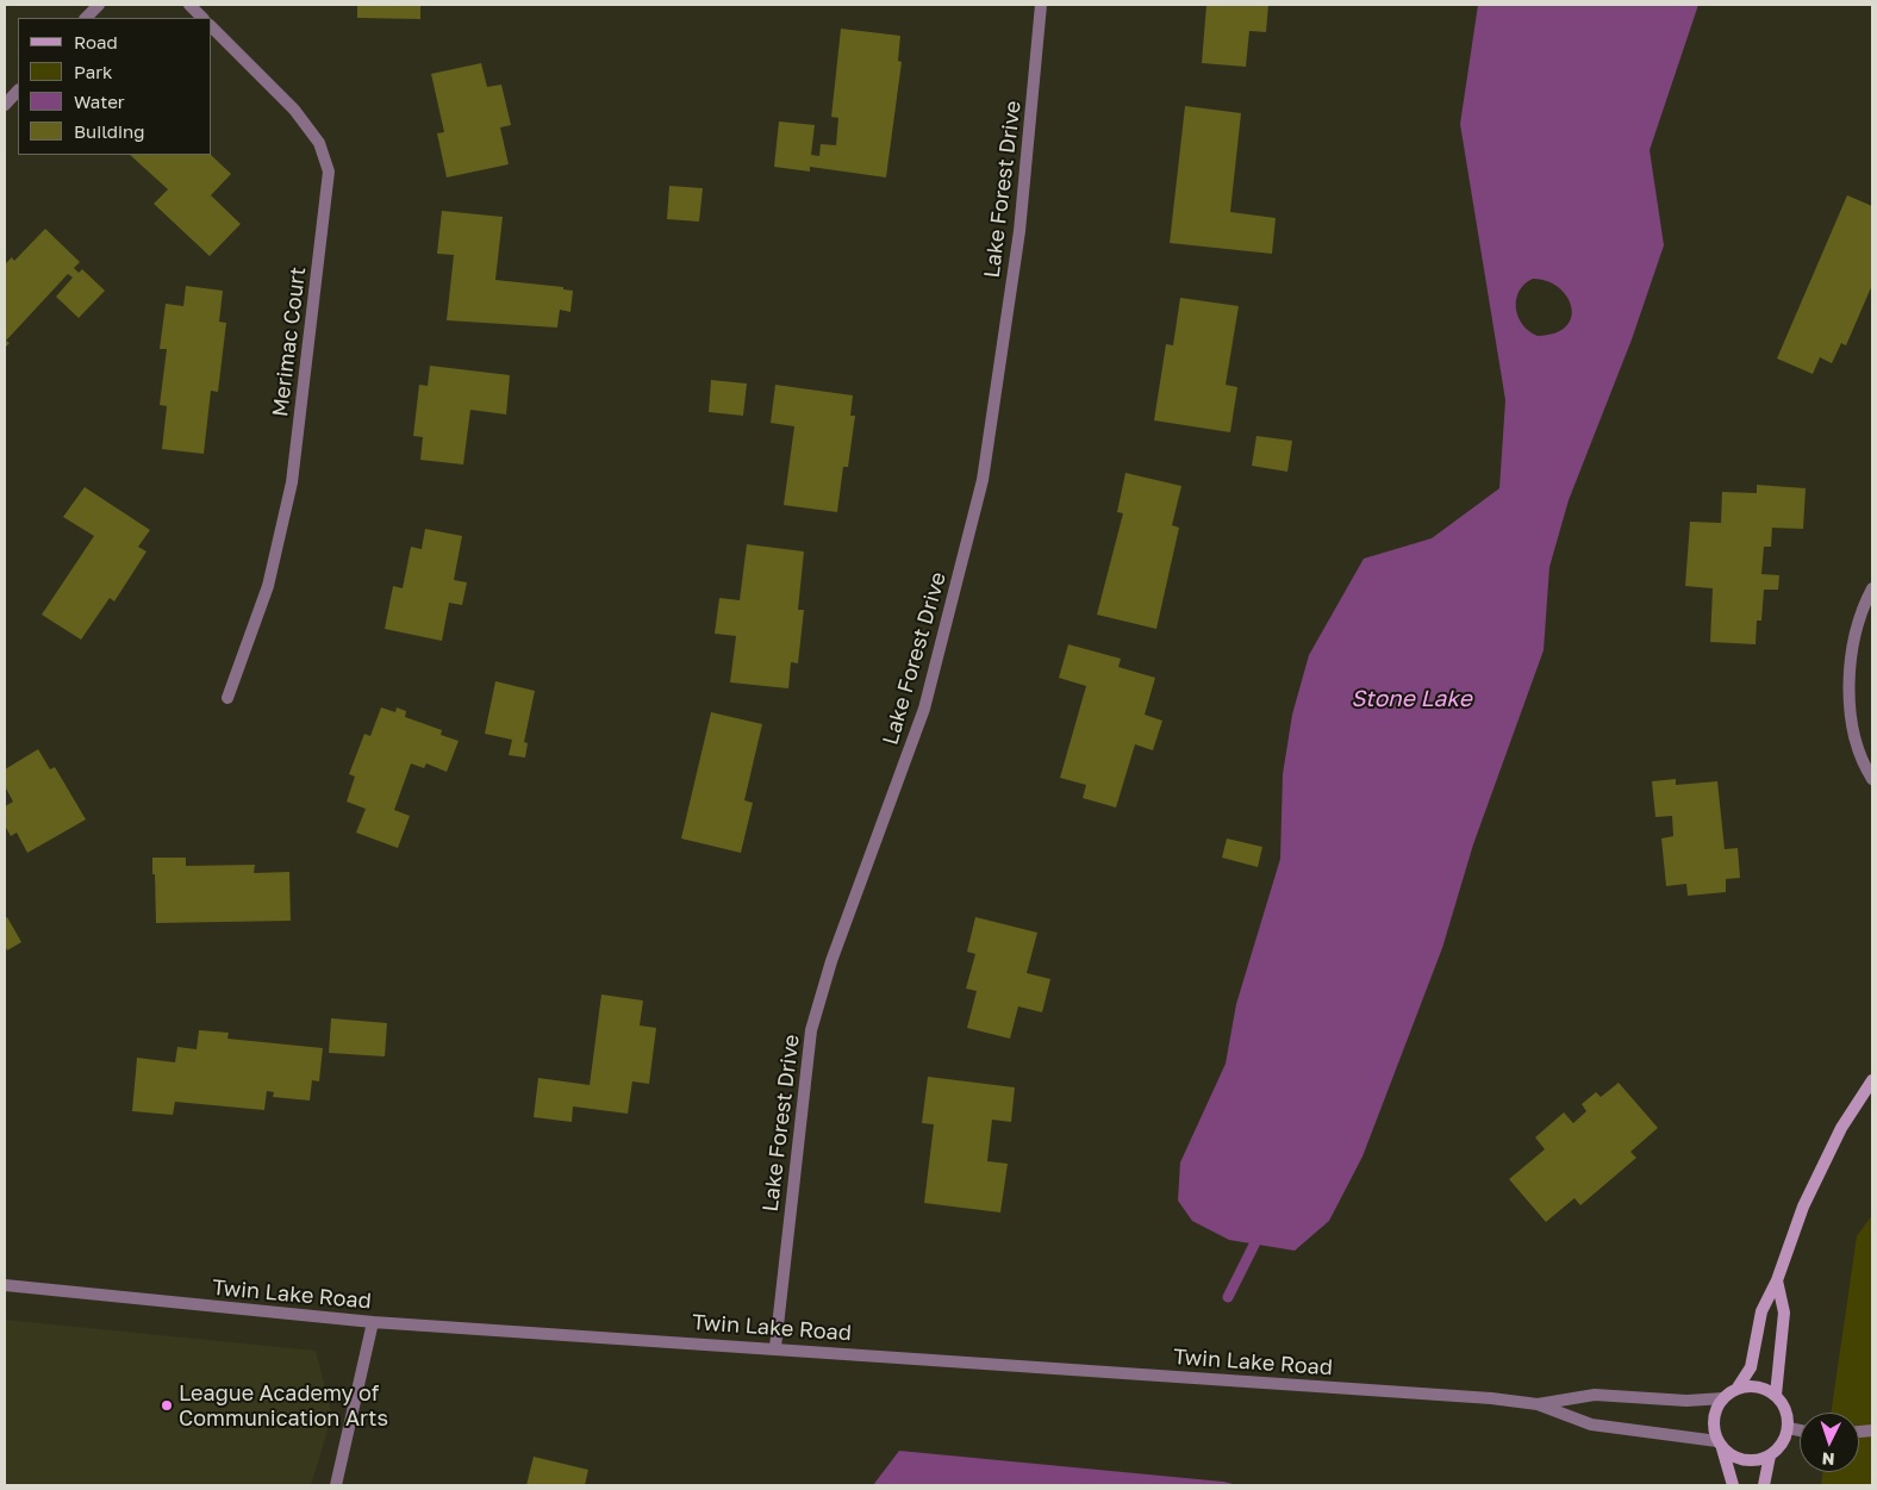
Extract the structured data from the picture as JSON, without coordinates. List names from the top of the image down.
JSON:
{
  "streets": {
    "street": ["Lake Forest Drive", "Merimac Court", "Twin Lake Road"]
  },
  "crossings": [
    ["Lake Forest Drive", "Twin Lake Road"]
  ],
  "water": ["Stone Lake"],
  "places": ["League Academy of Communication Arts"],
  "legend": [
    "Road",
    "Park",
    "Water",
    "Building"
  ],
  "north": "bottom"
}
